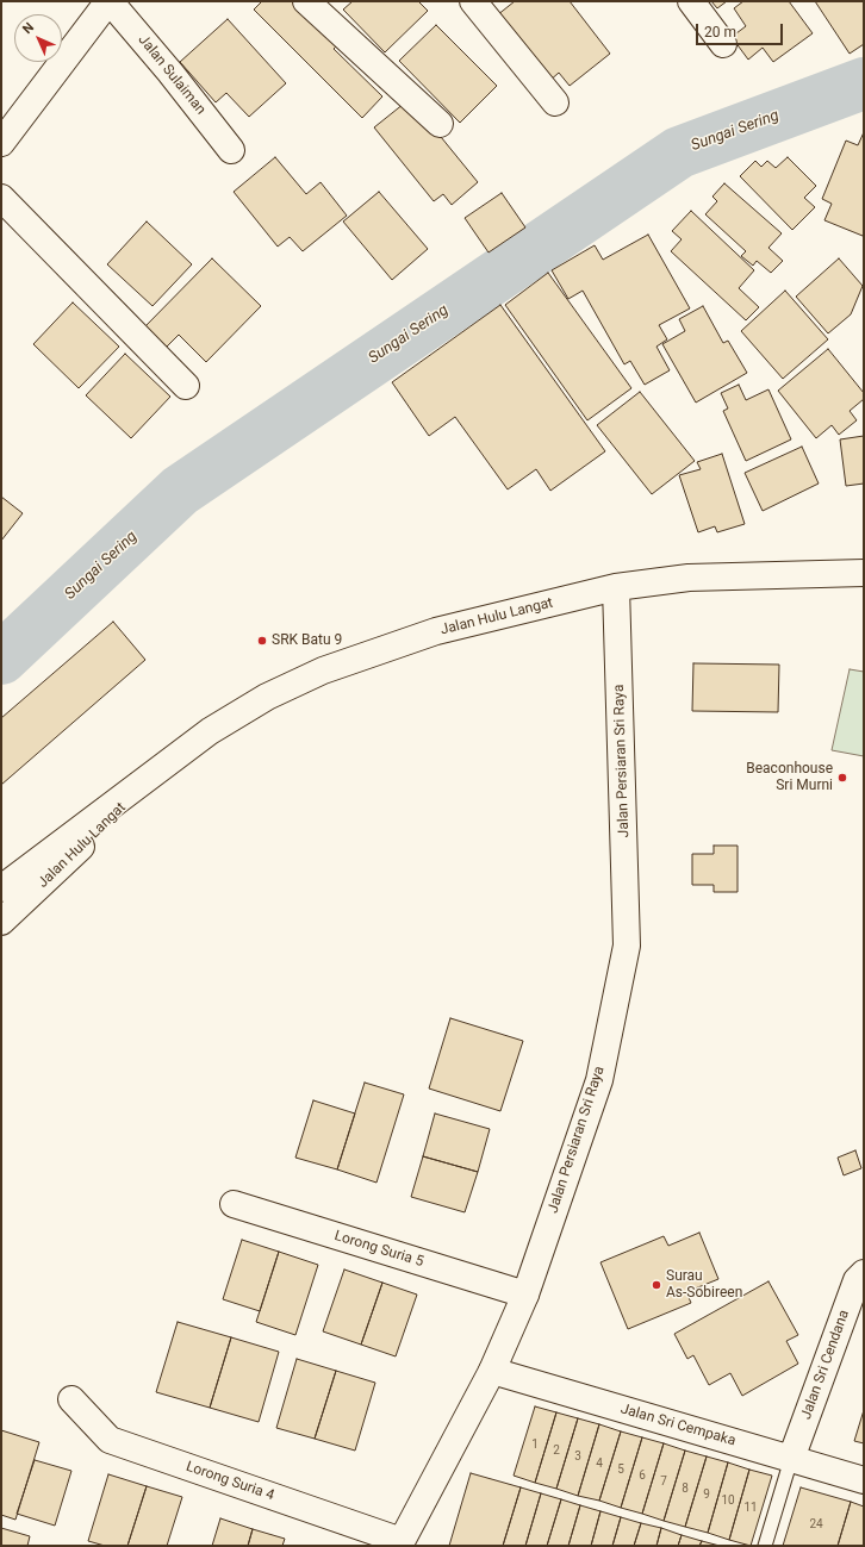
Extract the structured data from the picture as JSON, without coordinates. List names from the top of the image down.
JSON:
{
  "streets": {
    "street": [
      "Jalan Sulaiman",
      "Jalan Hulu Langat",
      "Jalan Persiaran Sri Raya",
      "Lorong Suria 5",
      "Jalan Sri Cendana",
      "Jalan Sri Cempaka",
      "Lorong Suria 4"
    ]
  },
  "crossings": [
    ["Jalan Hulu Langat", "Jalan Persiaran Sri Raya"],
    ["Jalan Persiaran Sri Raya", "Lorong Suria 5"],
    ["Jalan Persiaran Sri Raya", "Jalan Sri Cempaka"],
    ["Jalan Persiaran Sri Raya", "Lorong Suria 4"],
    ["Jalan Sri Cendana", "Jalan Sri Cempaka"]
  ],
  "water": ["Sungai Sering"],
  "places": ["SRK Batu 9", "Beaconhouse Sri Murni", "Surau As-Sobireen"],
  "house_numbers": [
    "1",
    "2",
    "3",
    "4",
    "5",
    "6",
    "7",
    "8",
    "9",
    "10",
    "11",
    "24"
  ],
  "scale_bar": "20 m",
  "north": "top left"
}
